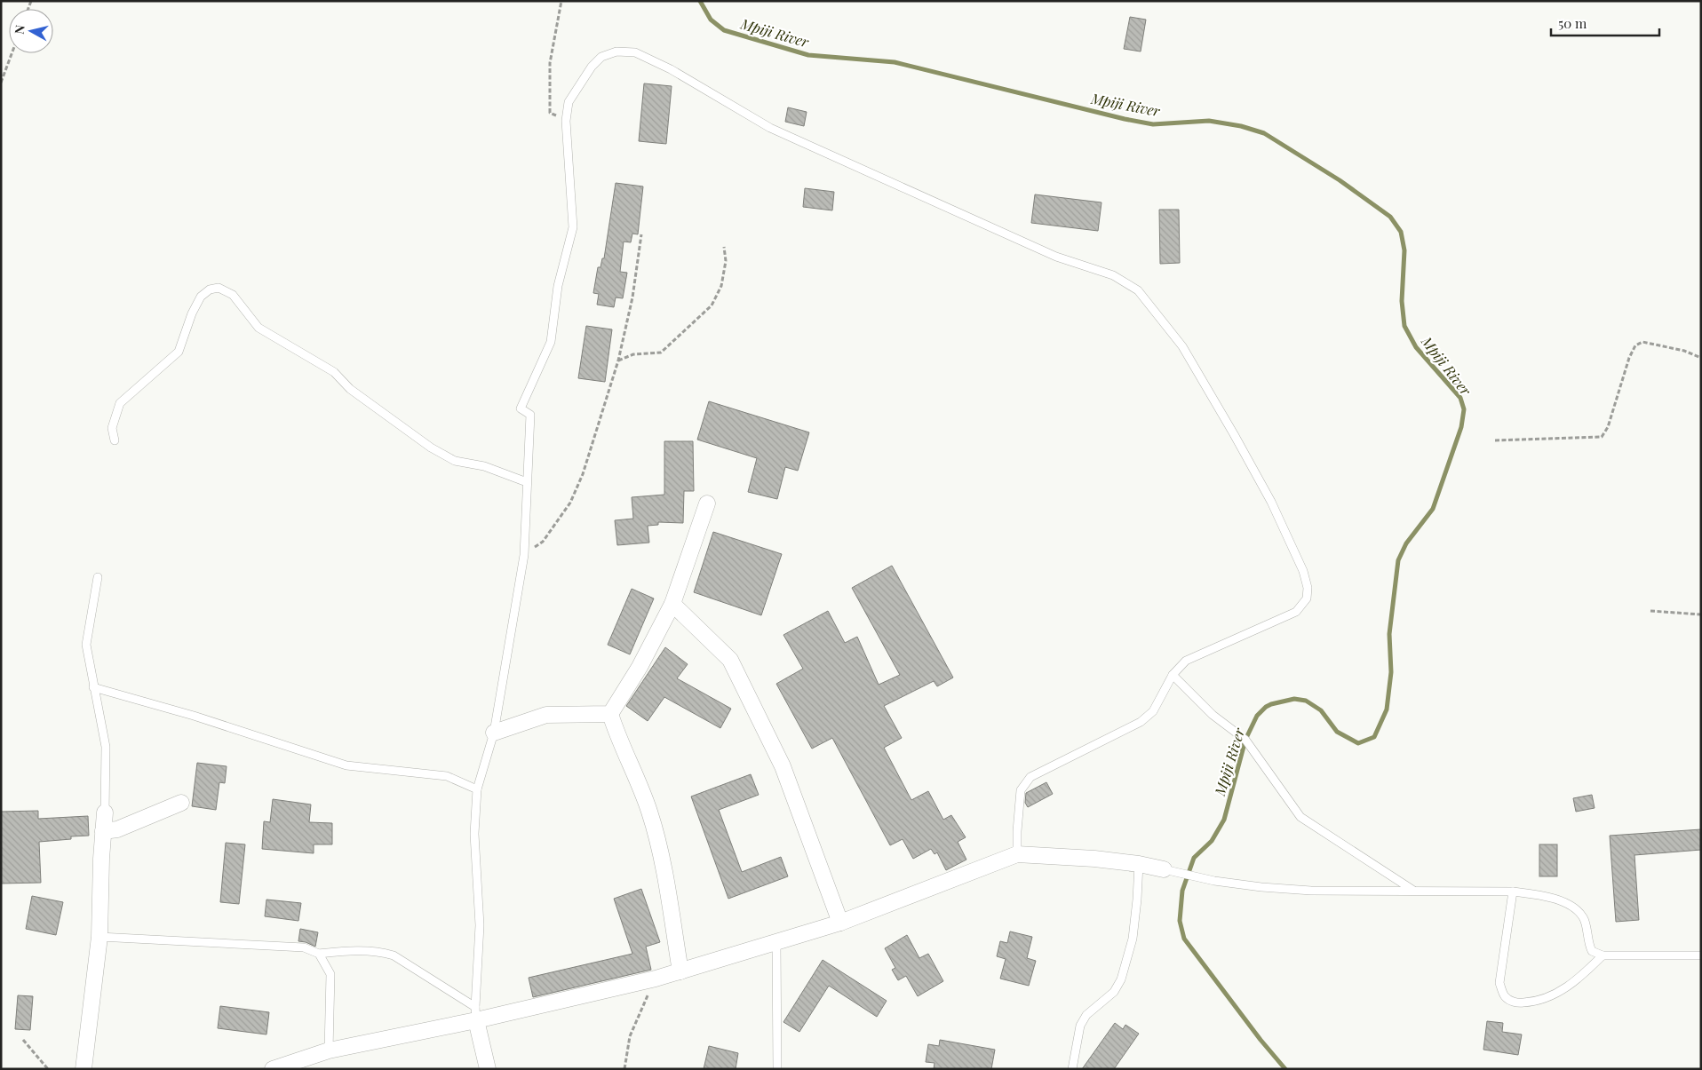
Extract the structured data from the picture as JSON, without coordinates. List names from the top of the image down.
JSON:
{
  "water": ["Mpiji River"],
  "scale_bar": "50 m",
  "north": "left"
}
